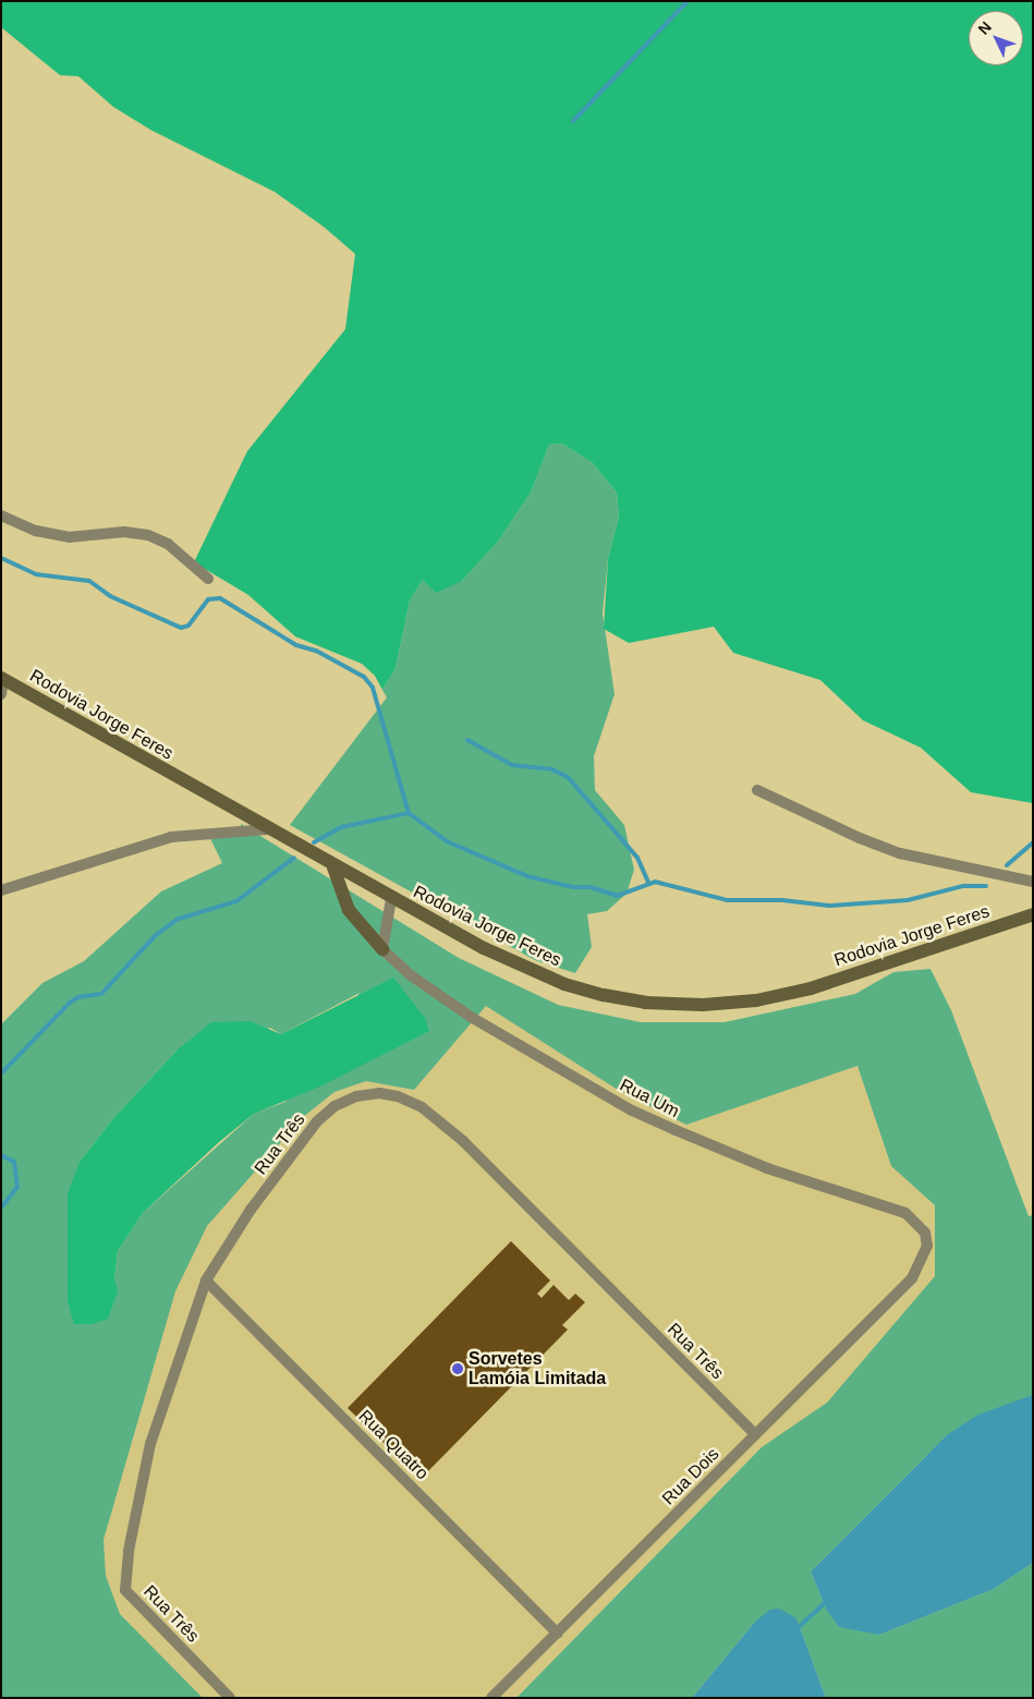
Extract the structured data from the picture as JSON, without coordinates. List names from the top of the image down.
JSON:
{
  "streets": {
    "main road": ["Rodovia Jorge Feres"],
    "street": [
      "Rua Um",
      "Rua Três",
      "Rua Quatro",
      "Rua Dois"
    ]
  },
  "crossings": [
    ["Rua Um", "Rua Dois"],
    ["Rua Três", "Rua Quatro"],
    ["Rua Três", "Rua Dois"],
    ["Rua Quatro", "Rua Dois"]
  ],
  "places": ["Sorvetes Lamóia Limitada"],
  "north": "top left"
}
